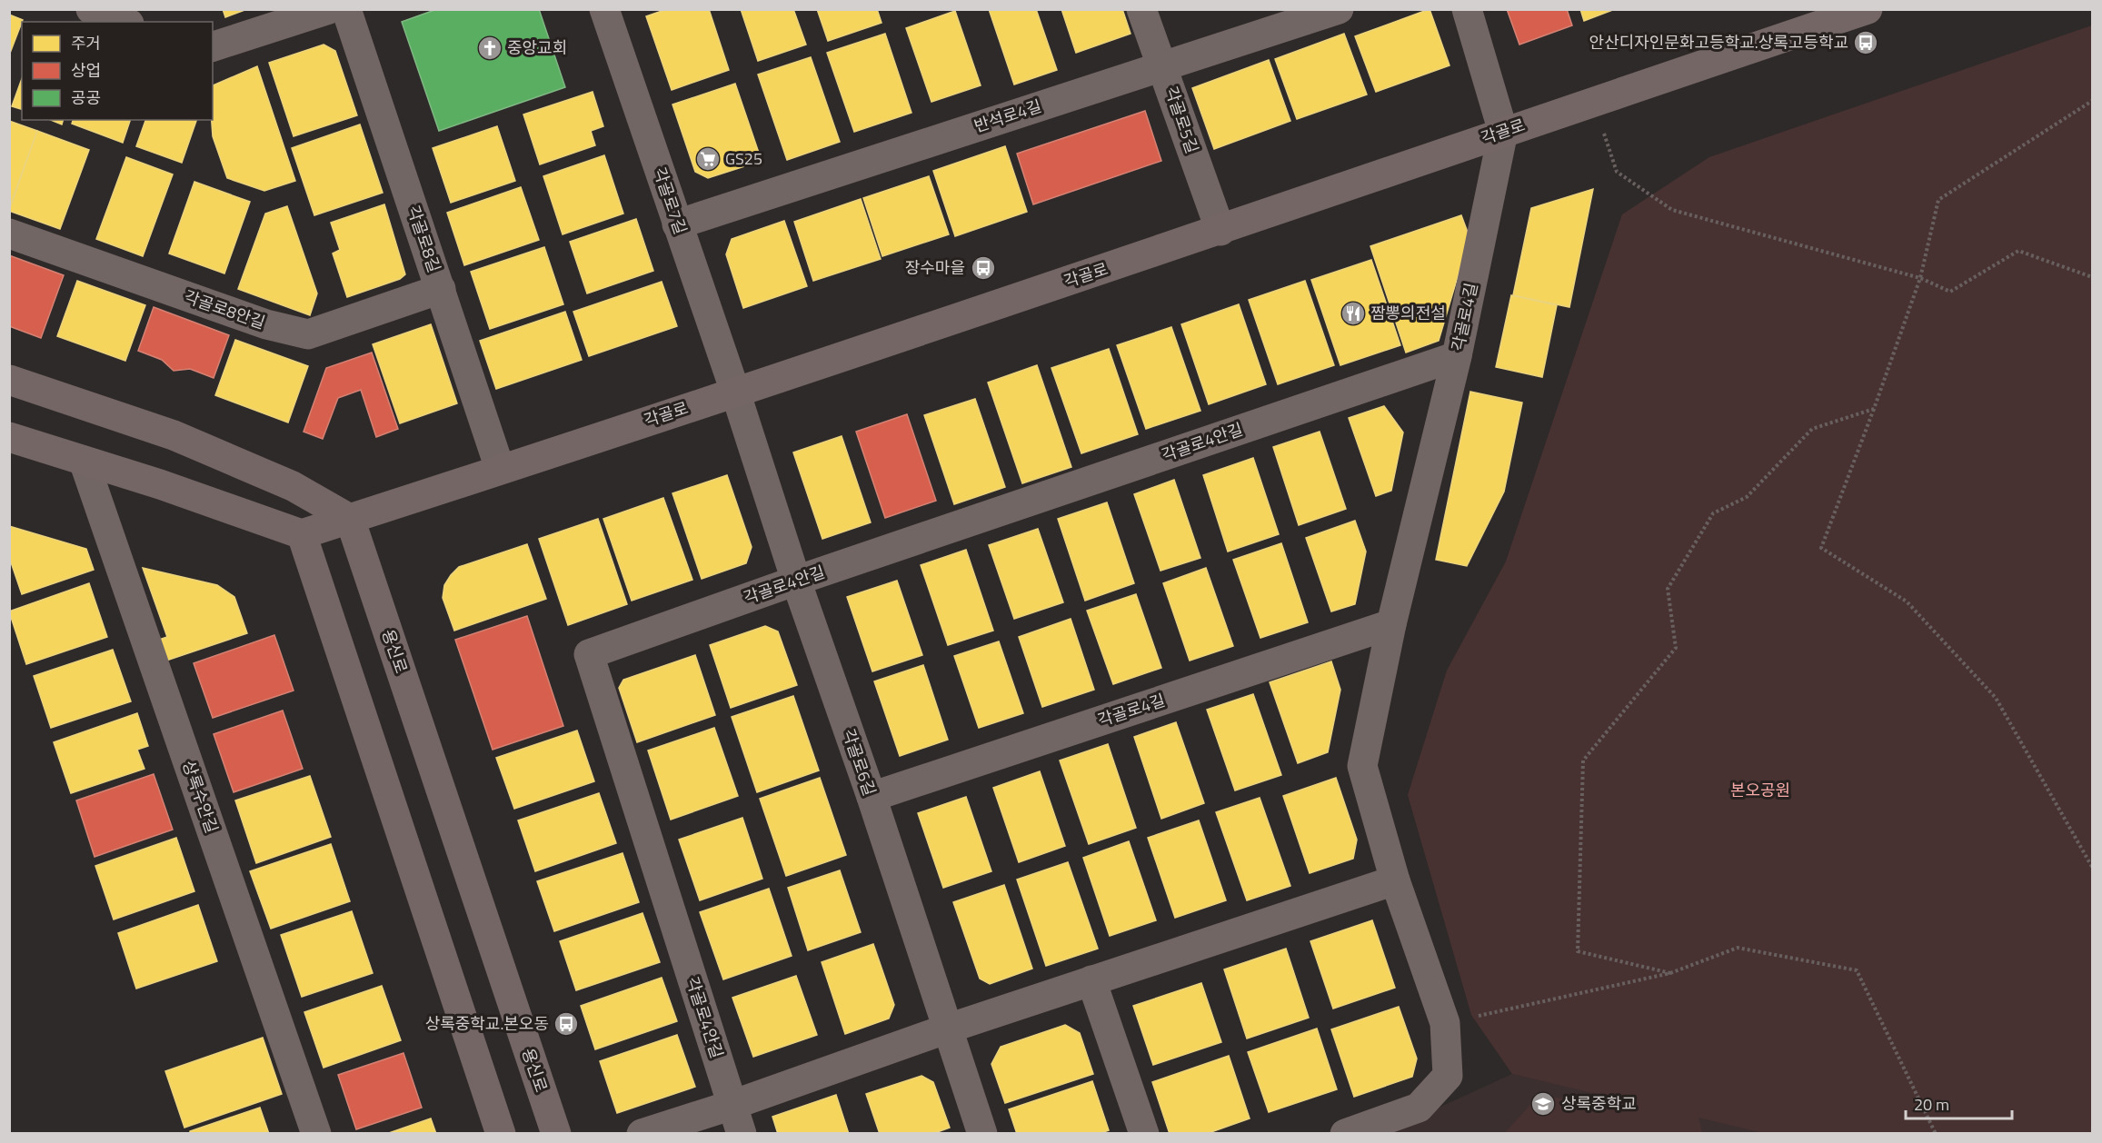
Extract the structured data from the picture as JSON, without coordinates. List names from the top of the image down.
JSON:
{
  "streets": {
    "main road": ["각골로", "용신로"],
    "street": [
      "반석로4길",
      "각골로5길",
      "각골로7길",
      "각골로8길",
      "각골로8안길",
      "각골로4길",
      "각골로4안길",
      "각골로6길",
      "상록수안길"
    ]
  },
  "crossings": [
    ["반석로4길", "각골로5길"],
    ["반석로4길", "각골로7길"],
    ["각골로5길", "각골로"],
    ["각골로", "각골로7길"],
    ["각골로", "각골로8길"],
    ["각골로", "각골로4길"],
    ["각골로", "용신로"],
    ["각골로", "각골로6길"],
    ["각골로7길", "각골로6길"],
    ["각골로8길", "각골로8안길"],
    ["각골로4길", "각골로4안길"],
    ["각골로4길", "각골로6길"],
    ["각골로4안길", "각골로6길"]
  ],
  "parks": ["본오공원"],
  "places": {
    "bus stop": ["안산디자인문화고등학교.상록고등학교", "장수마을", "상록중학교.본오동"],
    "church": ["중앙교회"],
    "supermarket": ["GS25"],
    "restaurant": ["짬뽕의전설"],
    "school or university": ["상록중학교"]
  },
  "legend": ["주거", "상업", "공공"],
  "scale_bar": "20 m"
}
